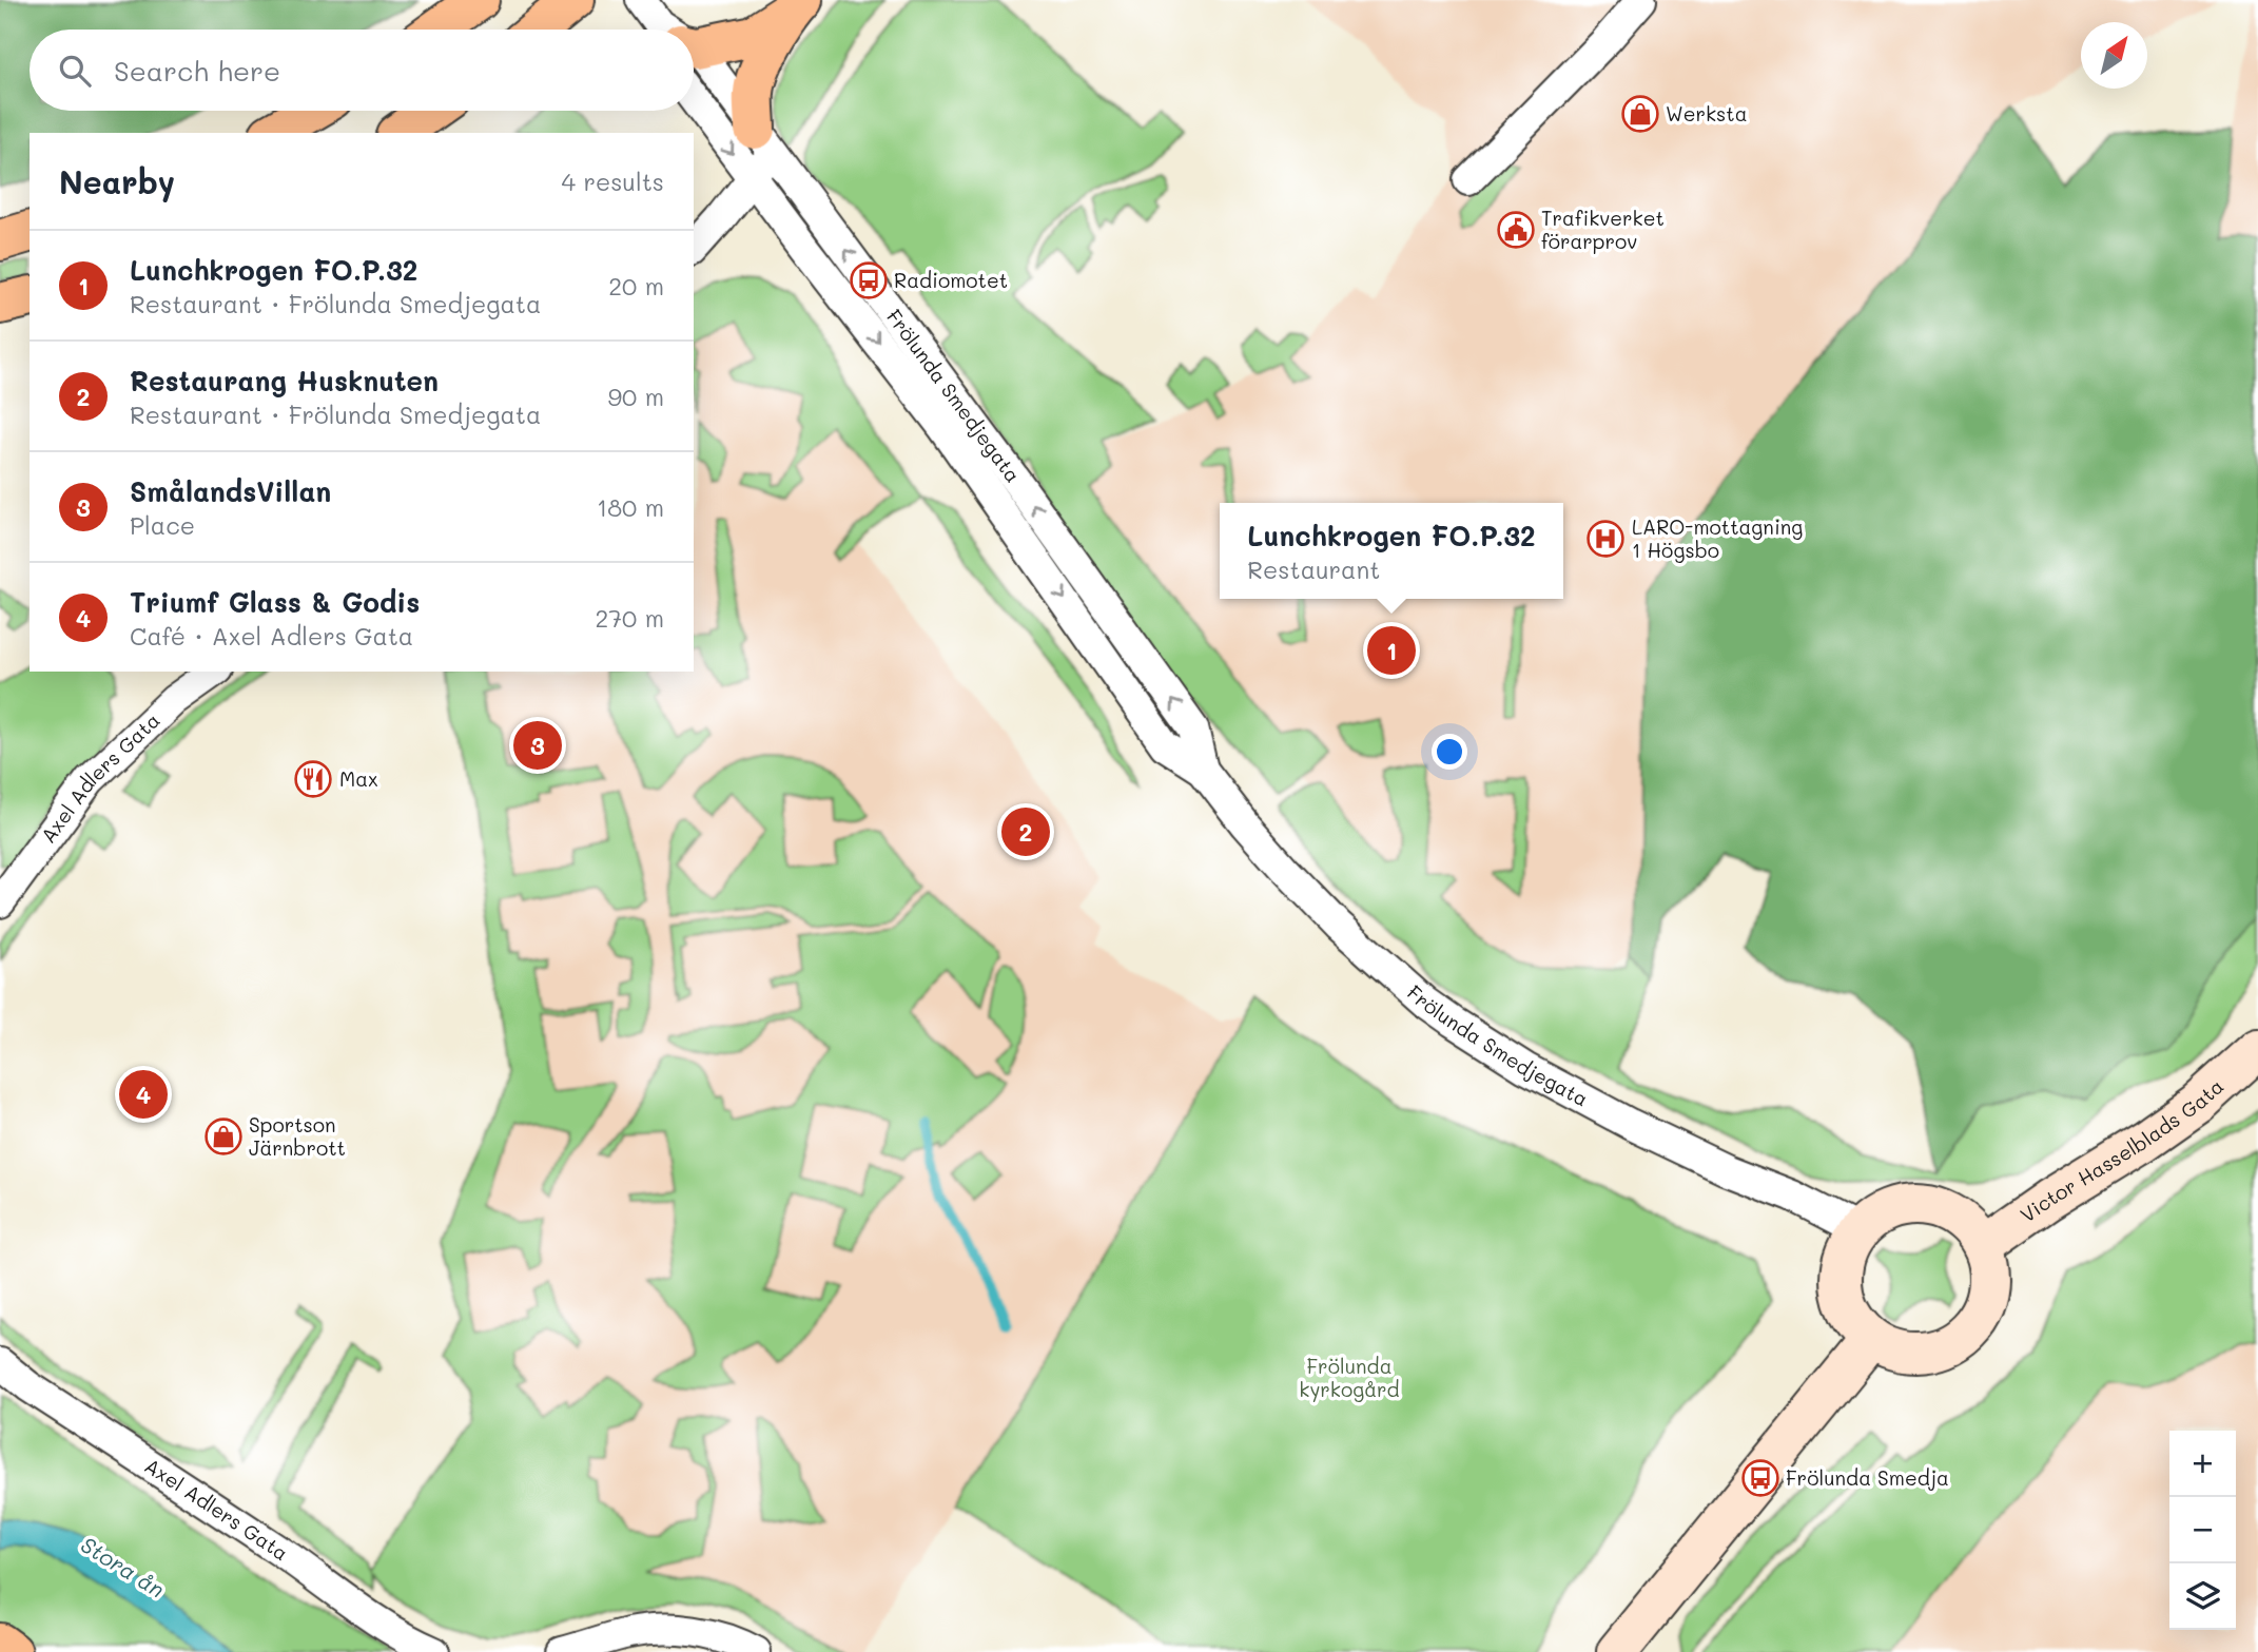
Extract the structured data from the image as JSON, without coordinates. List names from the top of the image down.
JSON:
{
  "streets": {
    "street": ["Frölunda Smedjegata", "Axel Adlers Gata", "Victor Hasselblads Gata"]
  },
  "crossings": [
    ["Frölunda Smedjegata", "Victor Hasselblads Gata"]
  ],
  "water": ["Stora ån"],
  "parks": ["Frölunda kyrkogård"],
  "places": {
    "shop": ["Werksta", "Sportson Järnbrott"],
    "public building": ["Trafikverket förarprov"],
    "bus stop": ["Radiomotet", "Frölunda Smedja"],
    "hospital": ["LARO-mottagning 1 Högsbo"],
    "restaurant": ["Max"]
  },
  "north": "top right",
  "page": {
    "search": "Search here",
    "heading": ["Nearby", "4 results"],
    "list": [
      {
        "mark": "1",
        "name": "Lunchkrogen FO.P.32",
        "note": "Restaurant · Frölunda Smedjegata",
        "value": "20 m"
      },
      {
        "mark": "2",
        "name": "Restaurang Husknuten",
        "note": "Restaurant · Frölunda Smedjegata",
        "value": "90 m"
      },
      {
        "mark": "3",
        "name": "SmålandsVillan",
        "note": "Place",
        "value": "180 m"
      },
      {
        "mark": "4",
        "name": "Triumf Glass & Godis",
        "note": "Café · Axel Adlers Gata",
        "value": "270 m"
      }
    ],
    "popup": ["Lunchkrogen FO.P.32", "Restaurant"],
    "pins": [
      "1",
      "3",
      "2",
      "4"
    ],
    "map_buttons": ["+", "−"]
  }
}
